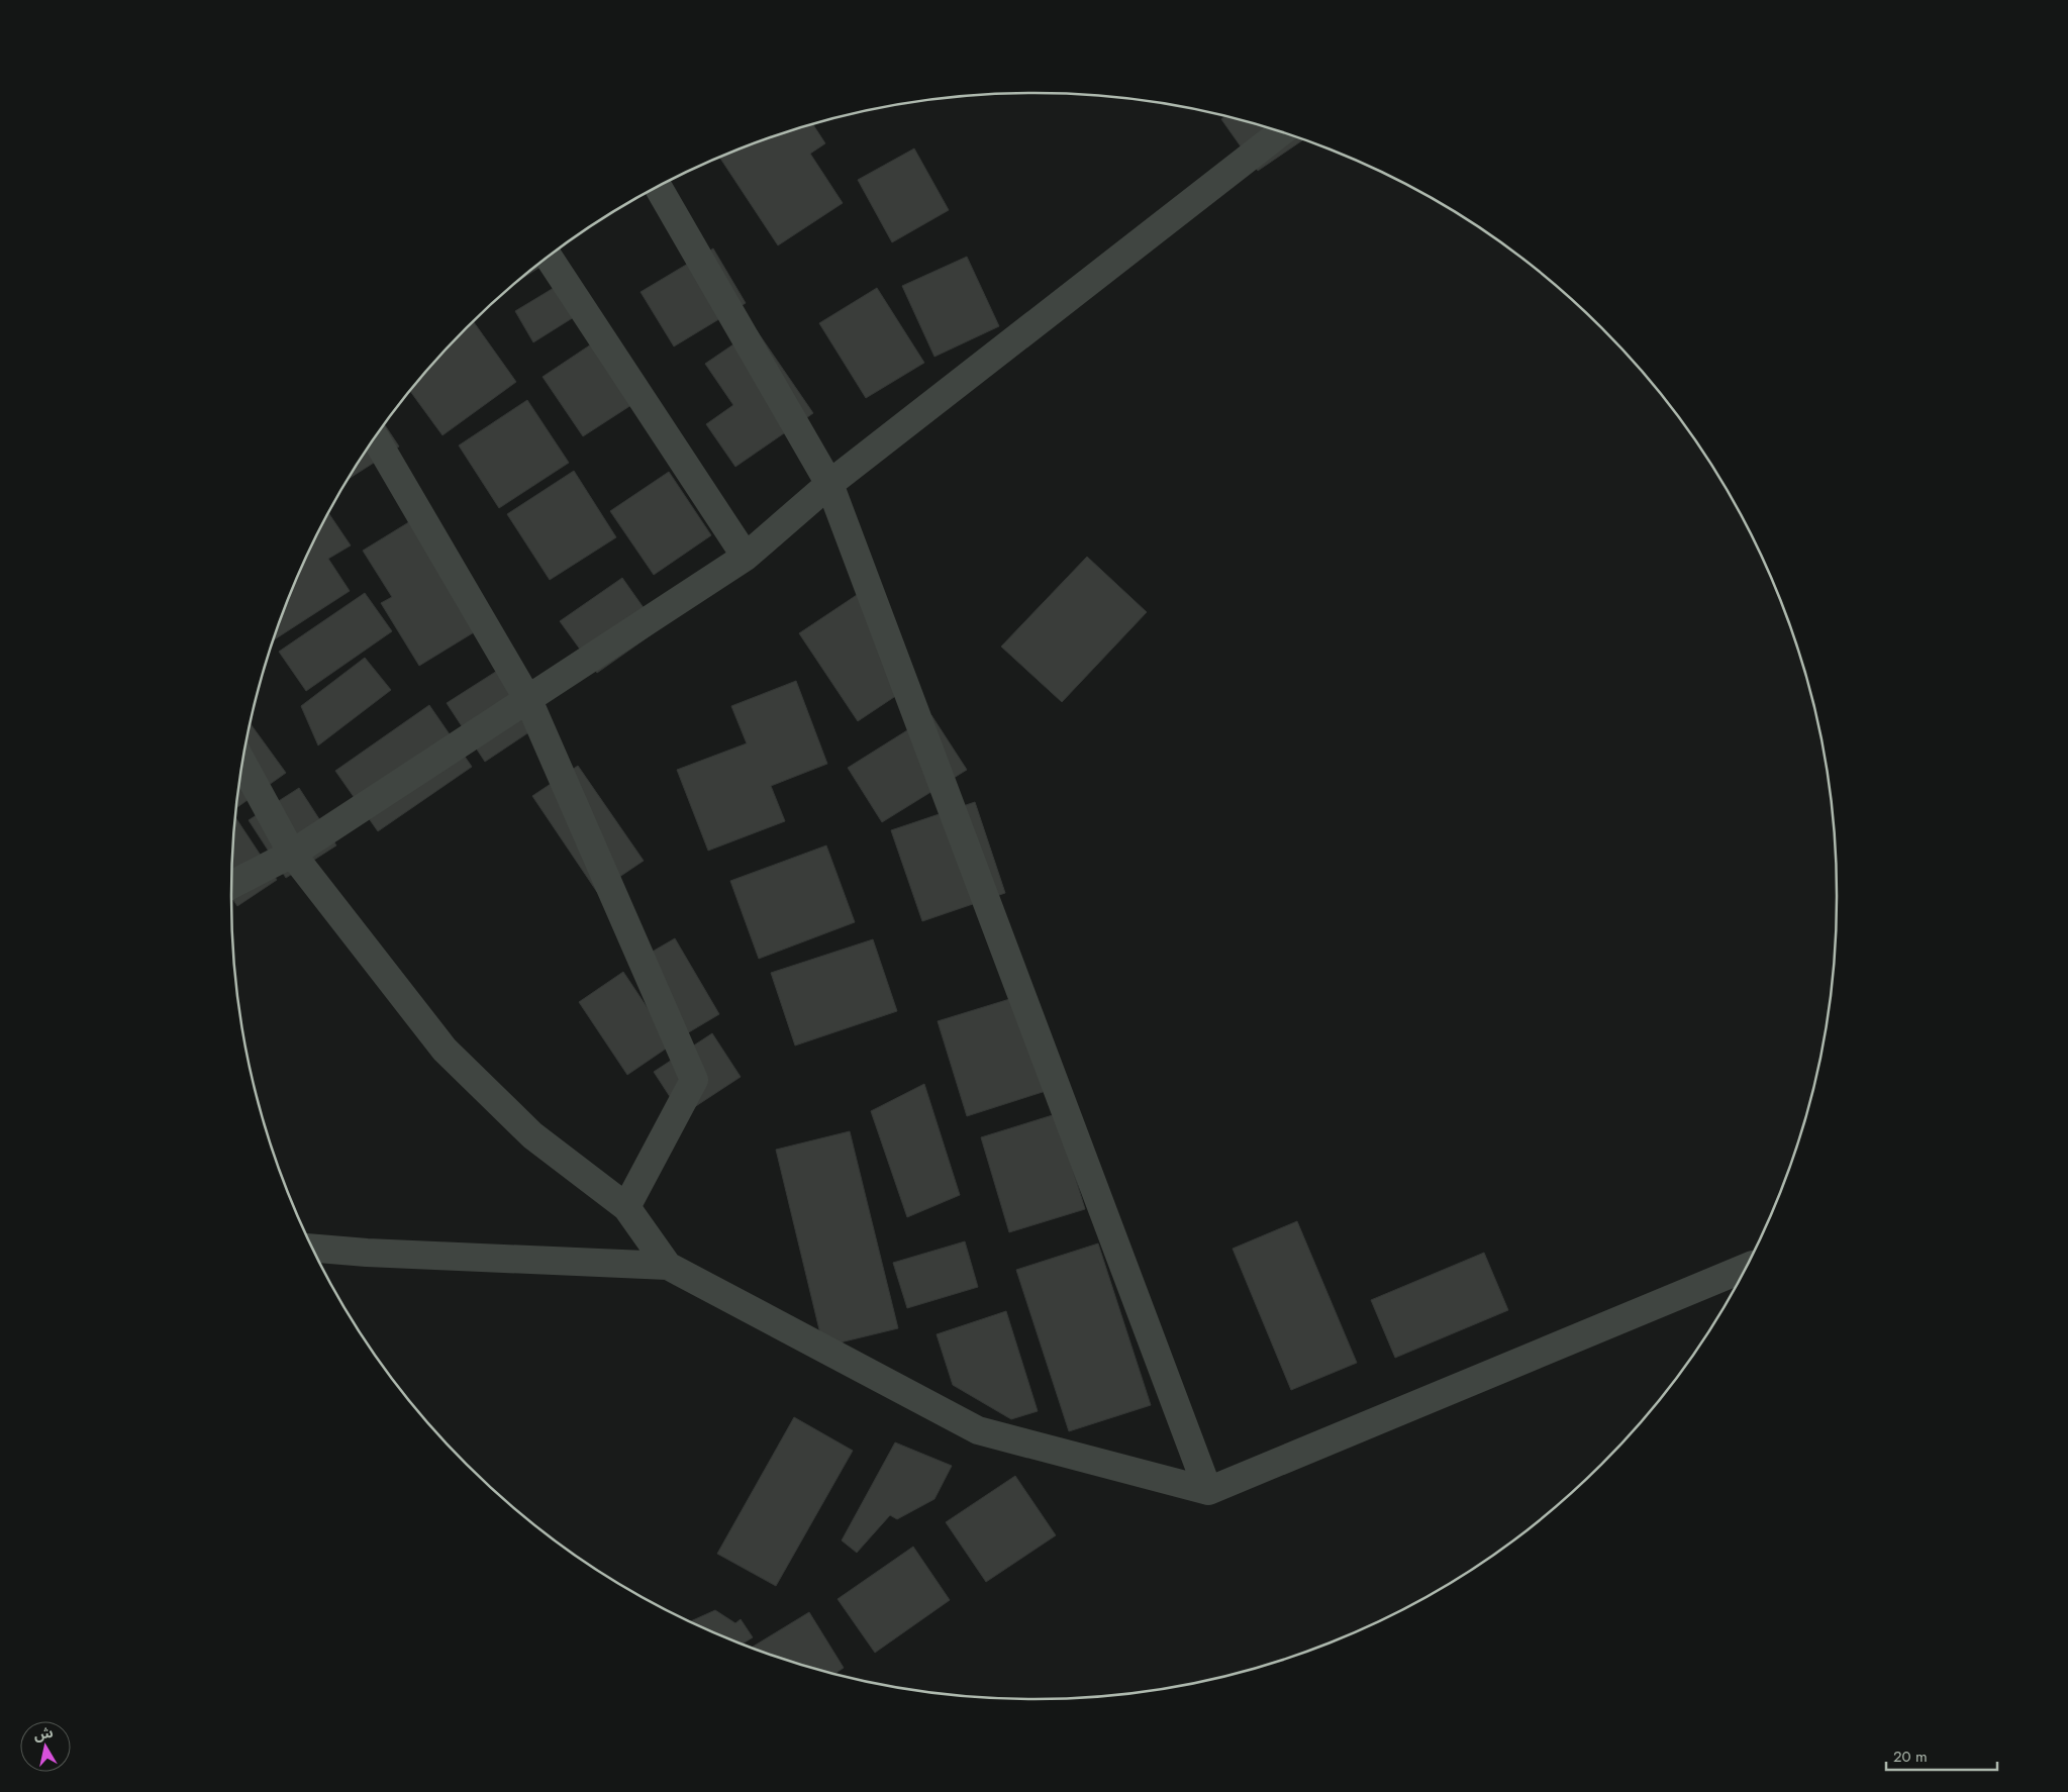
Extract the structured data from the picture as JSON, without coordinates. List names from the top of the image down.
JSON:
{
  "scale_bar": "20 m",
  "north": "top"
}
